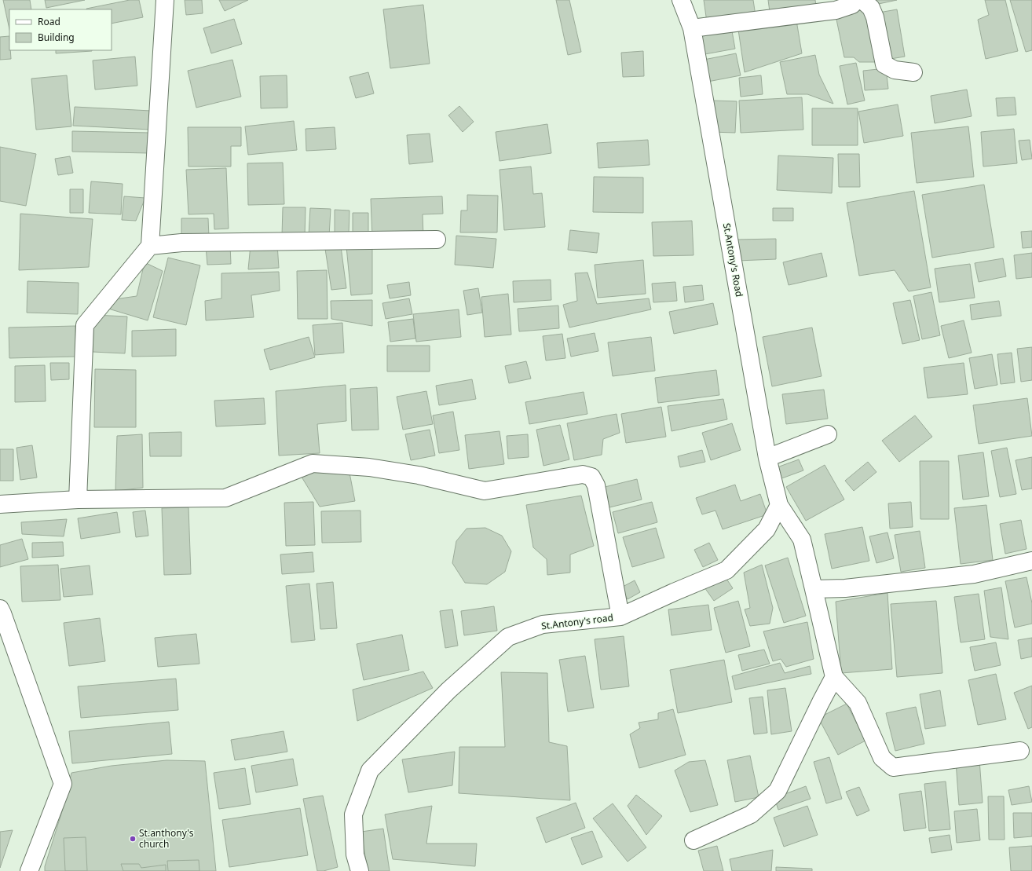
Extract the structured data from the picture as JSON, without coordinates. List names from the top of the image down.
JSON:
{
  "streets": {
    "street": ["St.Antony's Road", "St.Antony's road"]
  },
  "places": ["St.anthony's church"],
  "legend": ["Road", "Building"]
}
